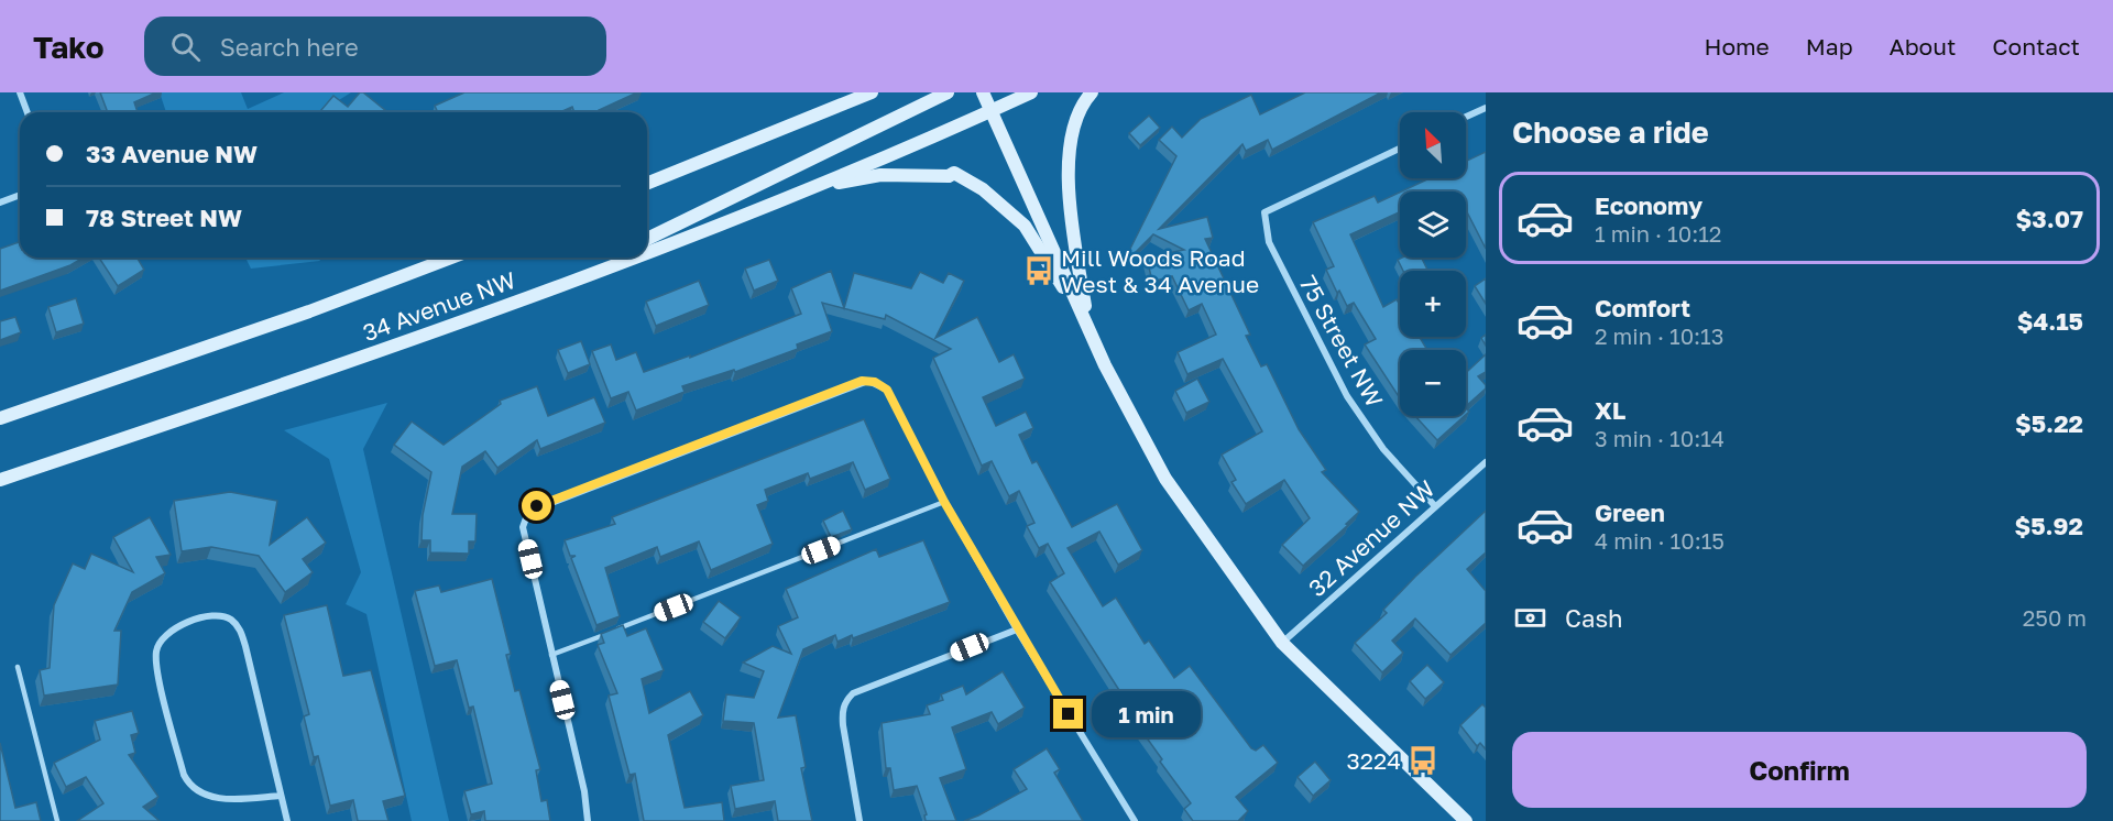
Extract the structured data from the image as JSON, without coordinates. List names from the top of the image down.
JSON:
{
  "streets": {
    "main road": ["34 Avenue NW"],
    "street": ["75 Street NW", "32 Avenue NW"]
  },
  "crossings": [
    ["75 Street NW", "32 Avenue NW"]
  ],
  "places": {
    "bus stop": ["Mill Woods Road West & 34 Avenue", "3224"]
  },
  "north": "top left",
  "page": {
    "header": "Tako",
    "search": "Search here",
    "nav": [
      "Home",
      "Map",
      "About",
      "Contact"
    ],
    "heading": "Choose a ride",
    "map_buttons": ["+", "−"],
    "banner": ["33 Avenue NW", "78 Street NW"],
    "list": [
      {
        "name": "Economy",
        "note": "1 min · 10:12",
        "value": "$3.07"
      },
      {
        "name": "Comfort",
        "note": "2 min · 10:13",
        "value": "$4.15"
      },
      {
        "name": "XL",
        "note": "3 min · 10:14",
        "value": "$5.22"
      },
      {
        "name": "Green",
        "note": "4 min · 10:15",
        "value": "$5.92"
      }
    ],
    "pay": ["Cash", "250 m"],
    "bubble": "1 min",
    "buttons": "Confirm"
  }
}
